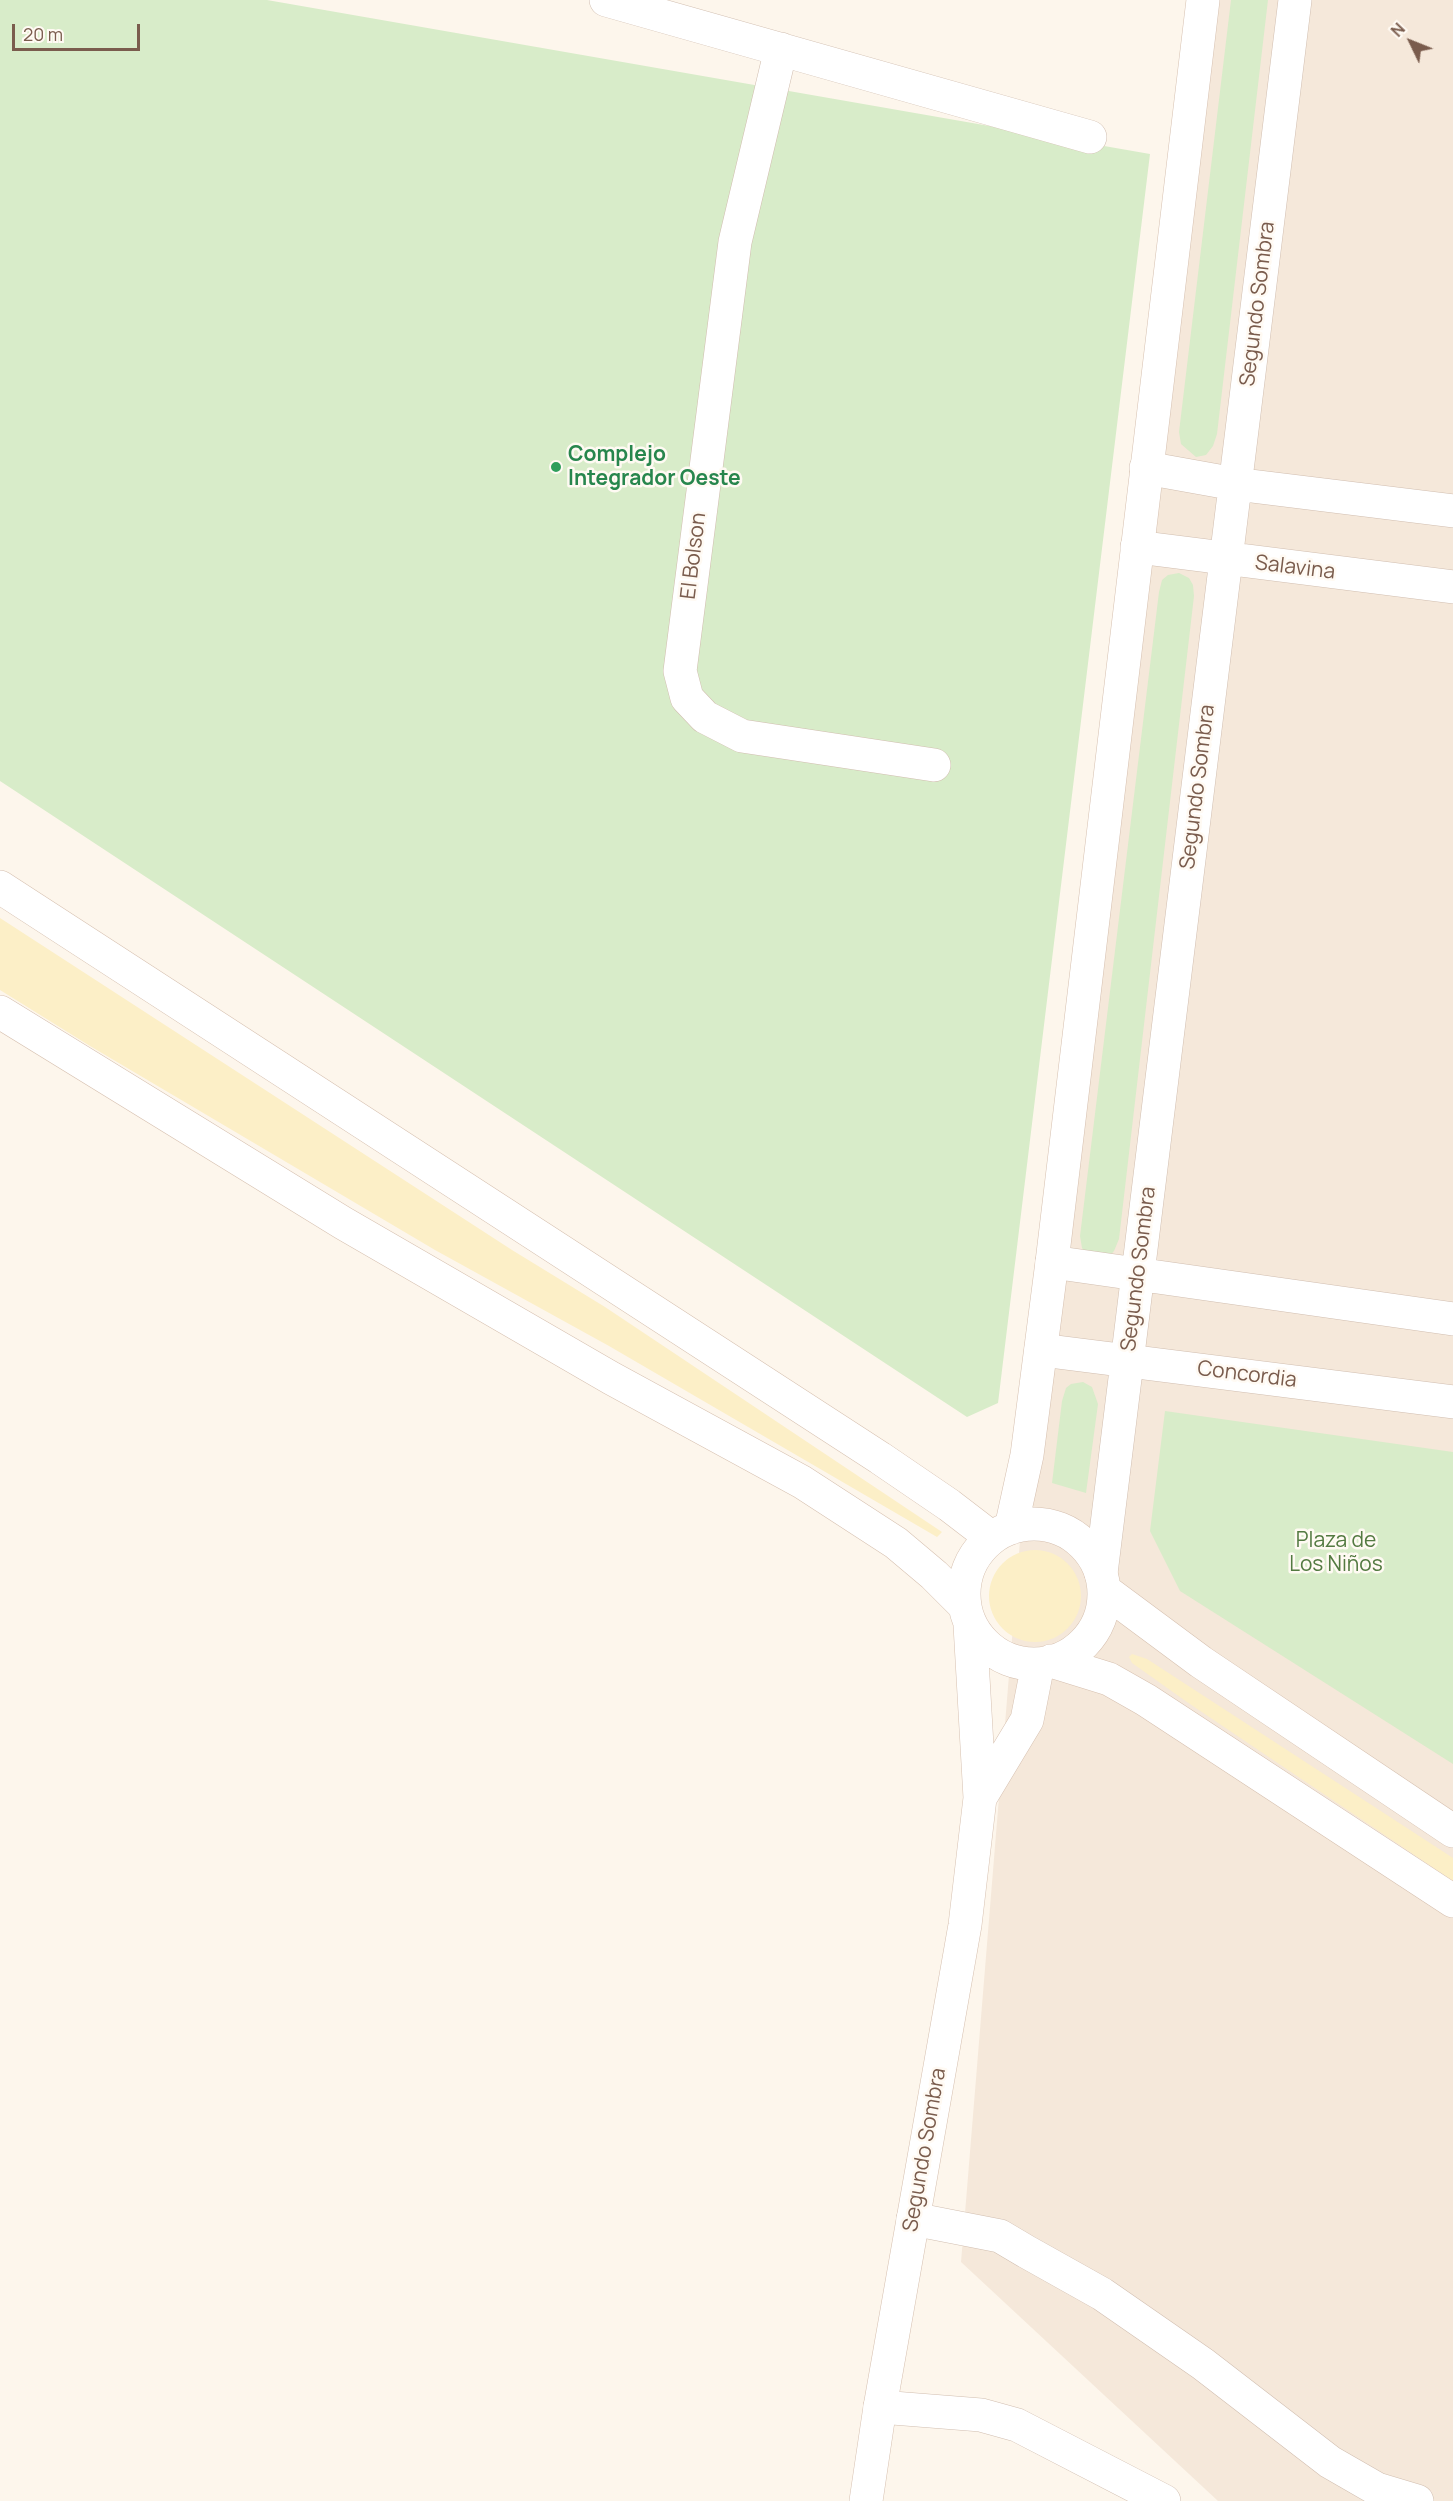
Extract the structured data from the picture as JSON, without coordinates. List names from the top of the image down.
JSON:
{
  "streets": {
    "street": [
      "Segundo Sombra",
      "El Bolson",
      "Salavina",
      "Concordia"
    ]
  },
  "crossings": [
    ["Segundo Sombra", "Salavina"],
    ["Segundo Sombra", "Concordia"]
  ],
  "parks": ["Plaza de Los Niños"],
  "places": ["Complejo Integrador Oeste"],
  "scale_bar": "20 m",
  "north": "top left"
}
